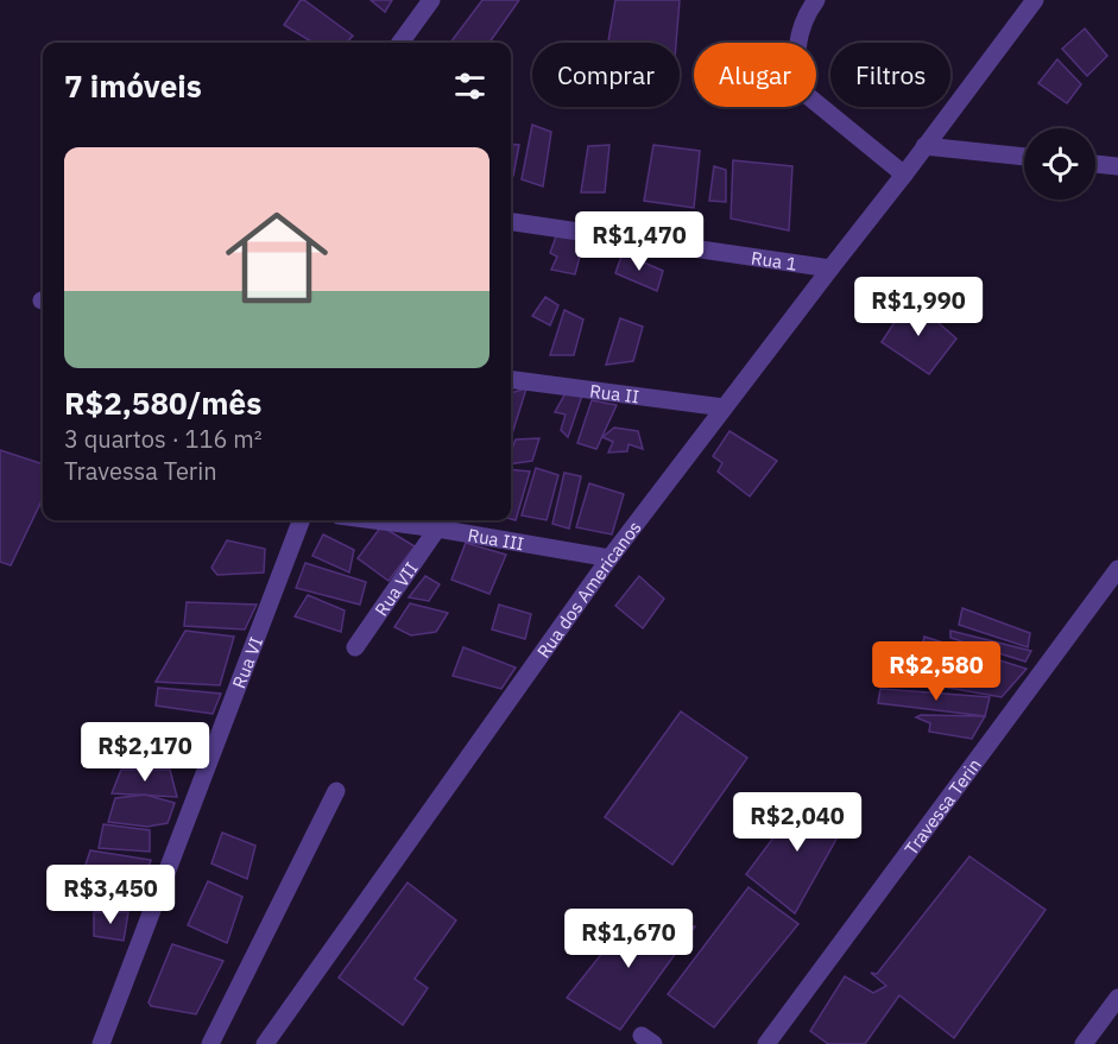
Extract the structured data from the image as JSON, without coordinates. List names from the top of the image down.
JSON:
{
  "streets": {
    "street": [
      "Rua 1",
      "Rua II",
      "Rua III",
      "Rua VII",
      "Rua dos Americanos",
      "Rua VI",
      "Travessa Terin"
    ]
  },
  "crossings": [
    ["Rua 1", "Rua dos Americanos"],
    ["Rua II", "Rua dos Americanos"],
    ["Rua III", "Rua VII"],
    ["Rua III", "Rua dos Americanos"]
  ],
  "page": {
    "chip": ["Comprar", "Alugar", "Filtros"],
    "heading": "7 imóveis",
    "list": [
      {
        "name": "R$2,580/mês",
        "note": "3 quartos · 116 m² · Travessa Terin"
      }
    ],
    "price": [
      "R$1,470",
      "R$1,990",
      "R$2,580",
      "R$2,170",
      "R$2,040",
      "R$3,450",
      "R$1,670"
    ]
  }
}
